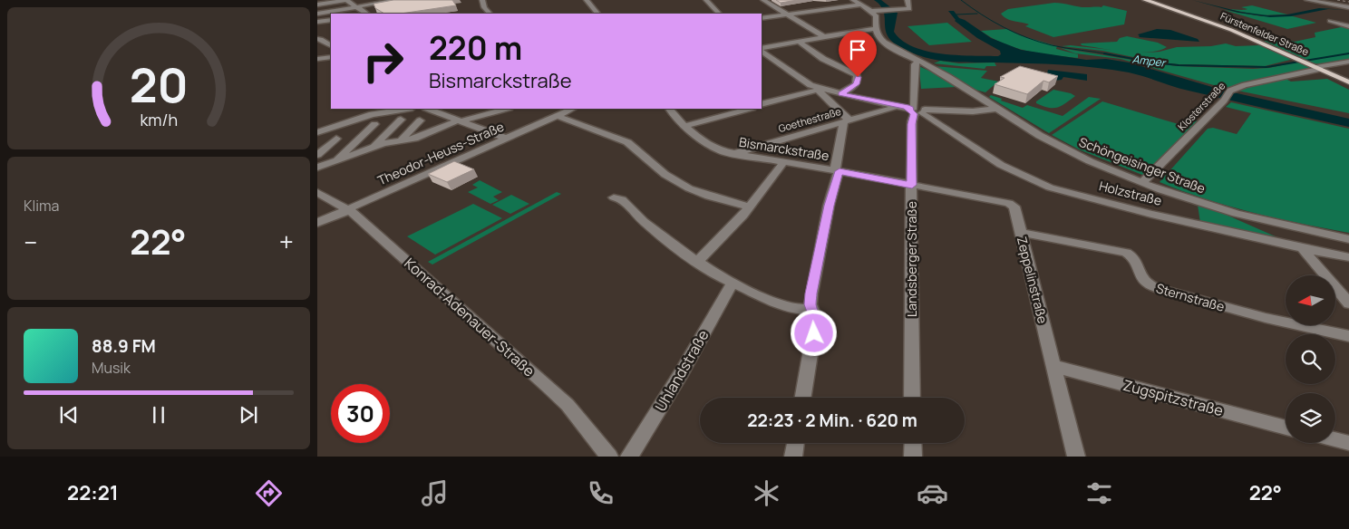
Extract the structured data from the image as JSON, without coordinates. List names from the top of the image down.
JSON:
{
  "streets": {
    "main road": ["Fürstenfelder Straße"],
    "street": [
      "Klosterstraße",
      "Goethestraße",
      "Bismarckstraße",
      "Theodor-Heuss-Straße",
      "Schöngeisinger Straße",
      "Holzstraße",
      "Landsberger Straße",
      "Zeppelinstraße",
      "Sternstraße",
      "Konrad-Adenauer-Straße",
      "Uhlandstraße",
      "Zugspitzstraße"
    ]
  },
  "crossings": [
    ["Fürstenfelder Straße", "Klosterstraße"],
    ["Klosterstraße", "Schöngeisinger Straße"],
    ["Goethestraße", "Bismarckstraße"],
    ["Bismarckstraße", "Landsberger Straße"],
    ["Bismarckstraße", "Zeppelinstraße"],
    ["Theodor-Heuss-Straße", "Konrad-Adenauer-Straße"],
    ["Schöngeisinger Straße", "Landsberger Straße"],
    ["Holzstraße", "Landsberger Straße"],
    ["Landsberger Straße", "Zeppelinstraße"],
    ["Zeppelinstraße", "Sternstraße"],
    ["Zeppelinstraße", "Zugspitzstraße"]
  ],
  "water": ["Amper"],
  "north": "left",
  "page": {
    "turn": ["220 m", "Bismarckstraße"],
    "tile": "Klima",
    "heat": ["−", "22°", "+"],
    "song": ["88.9 FM", "Musik"],
    "limit": "30",
    "trip": "22:23 · 2 Min. · 620 m",
    "tabs": ["22:21", "22°"],
    "gauge": ["20", "km/h"]
  }
}
